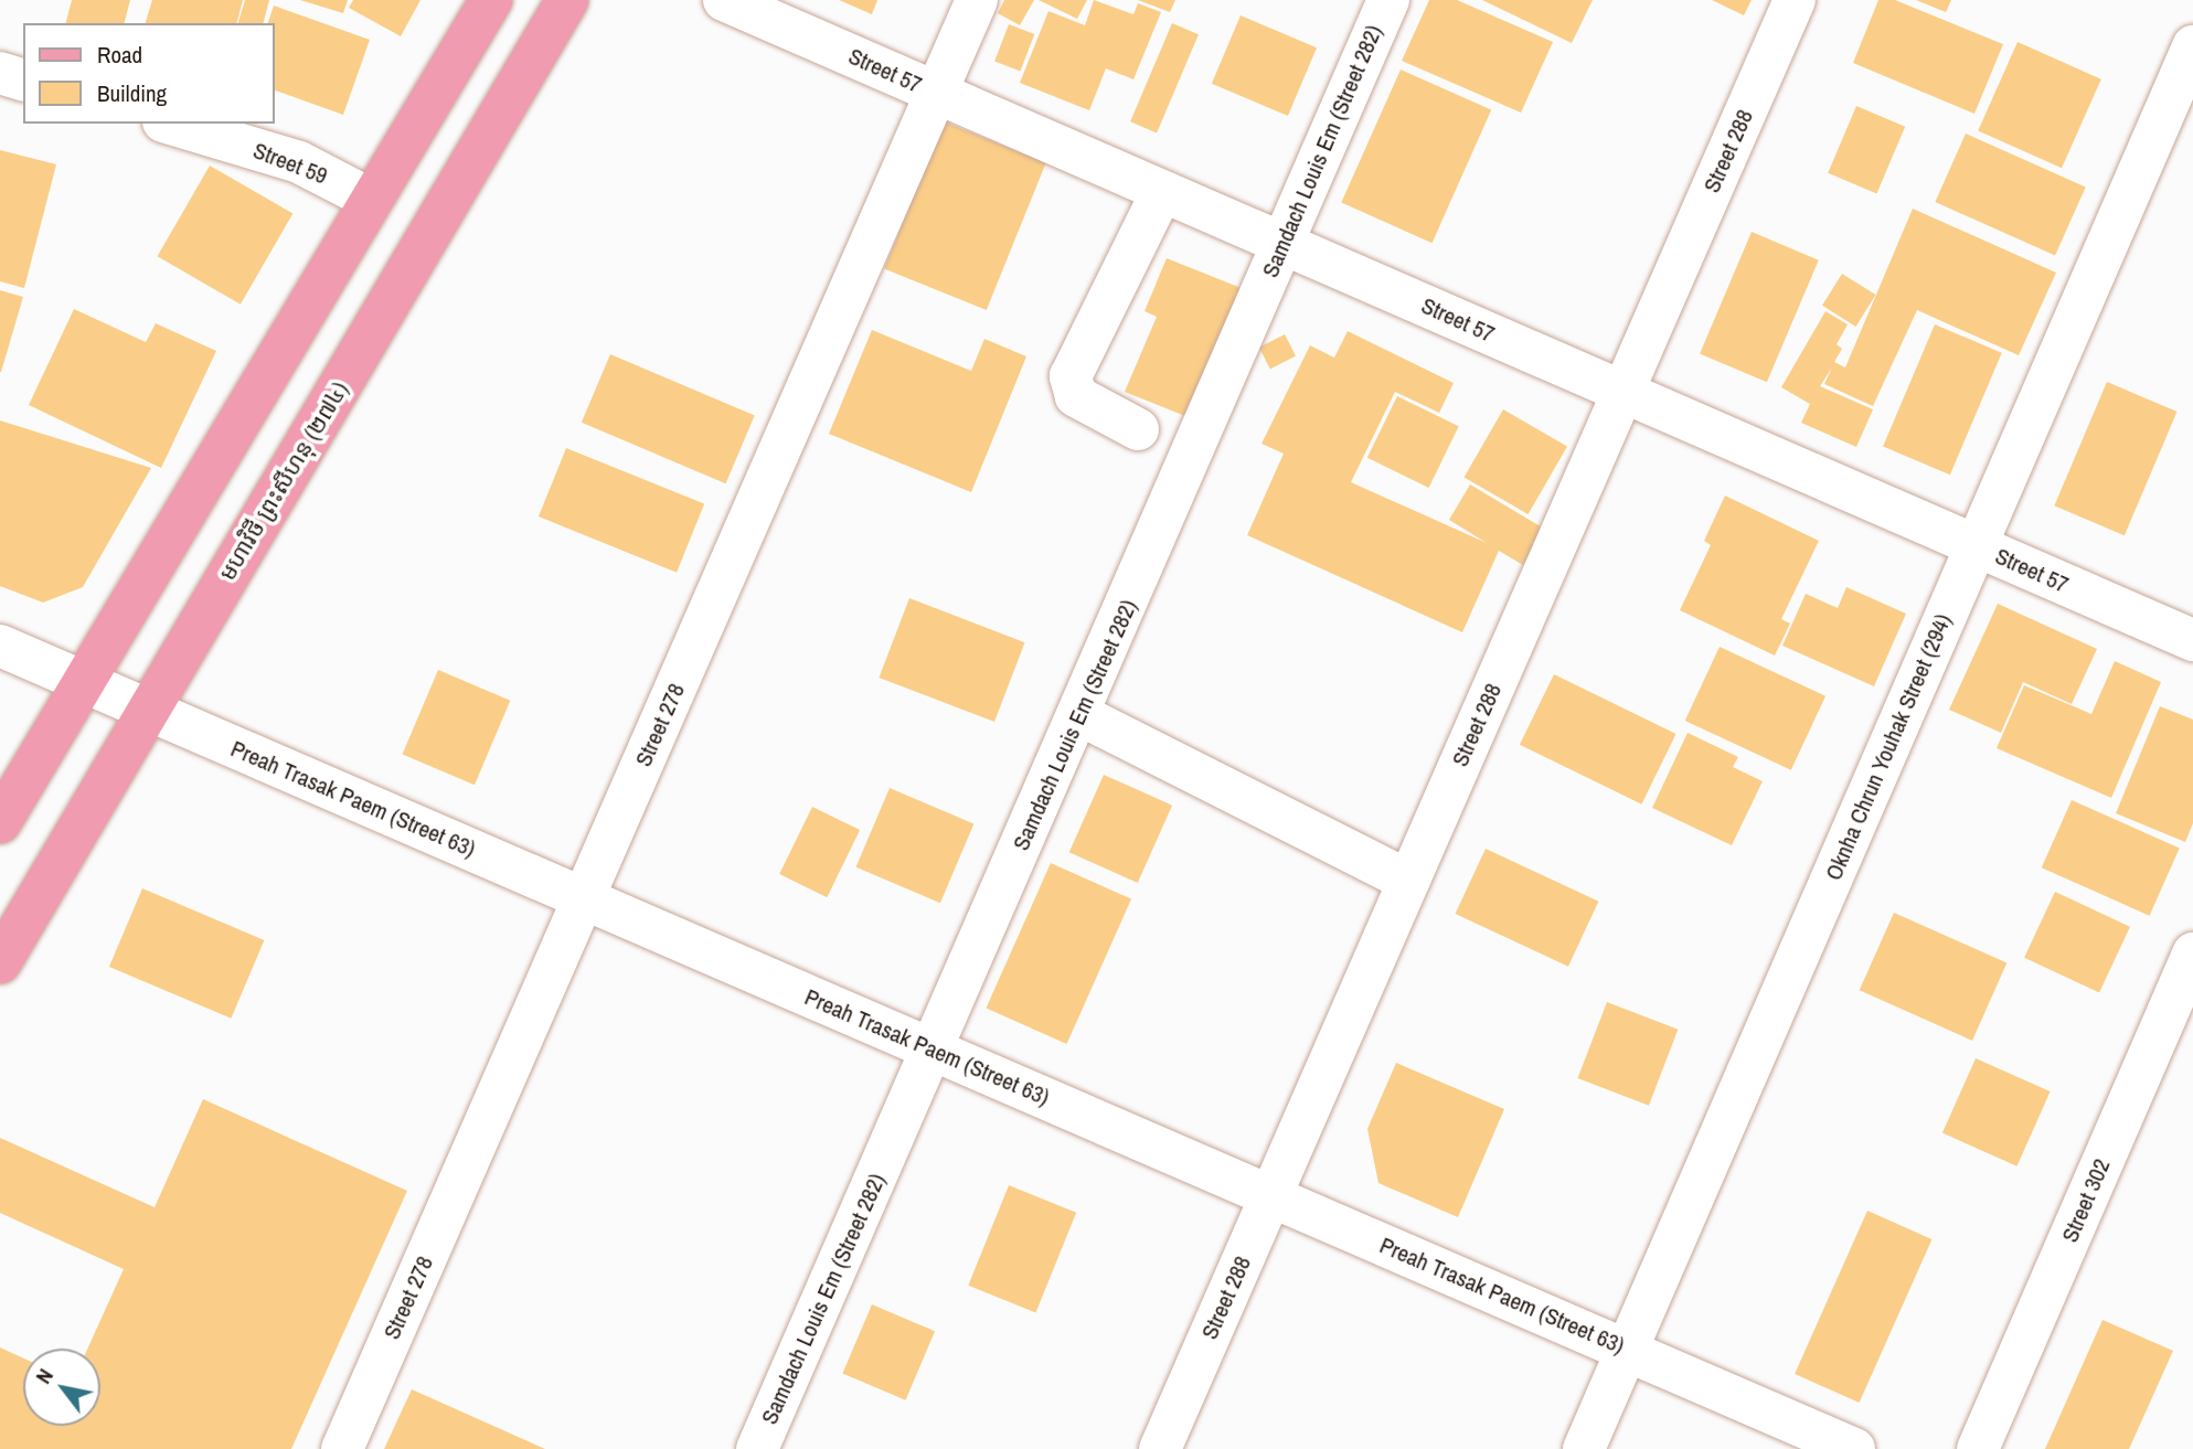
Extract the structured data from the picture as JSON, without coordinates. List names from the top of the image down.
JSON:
{
  "streets": {
    "main road": ["មហាវិថី ព្រះសីហនុ (២៧៤)"],
    "street": [
      "Street 57",
      "Samdach Louis Em (Street 282)",
      "Street 288",
      "Street 59",
      "Street 278",
      "Oknha Chrun Youhak Street (294)",
      "Preah Trasak Paem (Street 63)",
      "Street 302"
    ]
  },
  "crossings": [
    ["Street 57", "Samdach Louis Em (Street 282)"],
    ["Street 57", "Street 288"],
    ["Street 57", "Street 278"],
    ["Street 57", "Oknha Chrun Youhak Street (294)"],
    ["Samdach Louis Em (Street 282)", "Preah Trasak Paem (Street 63)"],
    ["Street 288", "Preah Trasak Paem (Street 63)"],
    ["មហាវិថី ព្រះសីហនុ (២៧៤)", "Preah Trasak Paem (Street 63)"],
    ["Street 278", "Preah Trasak Paem (Street 63)"],
    ["Oknha Chrun Youhak Street (294)", "Preah Trasak Paem (Street 63)"]
  ],
  "legend": ["Road", "Building"],
  "north": "top left"
}
